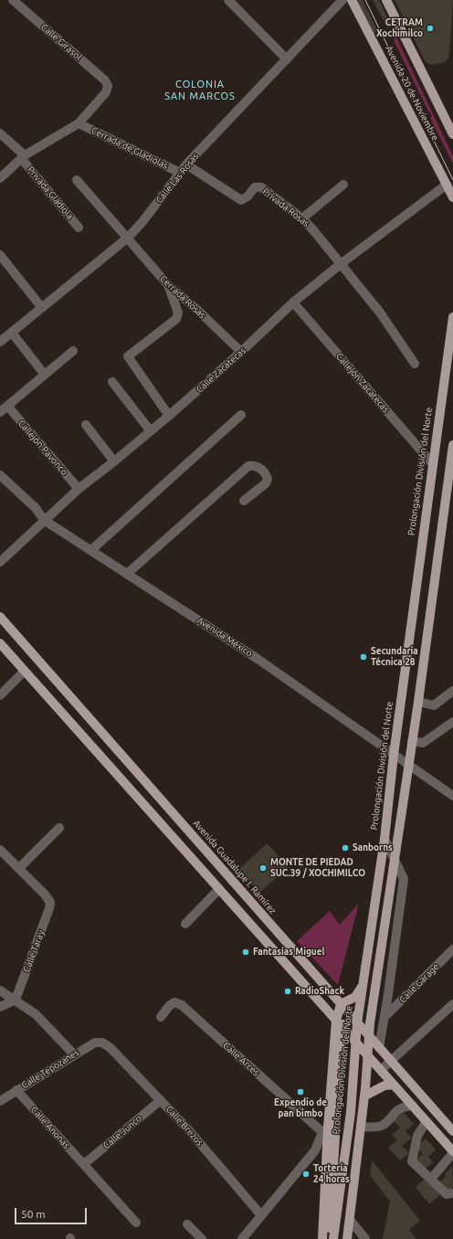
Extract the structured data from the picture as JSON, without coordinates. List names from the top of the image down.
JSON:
{
  "streets": {
    "main road": ["Avenida 20 de Noviembre", "Prolongación División del Norte", "Avenida Guadalupe I. Ramírez"],
    "street": [
      "Calle Girasol",
      "Cerrada de Gladiolas",
      "Calle Las Rosas",
      "Privada Gladiola",
      "Privada Rosas",
      "Cerrada Rosas",
      "Calle Zacatecas",
      "Callejón Zacatecas",
      "Callejón Pavonco",
      "Avenida México",
      "Calle Taray",
      "Calle Garage",
      "Calle Arces",
      "Calle Tepozanes",
      "Calle Brezos",
      "Calle Anonas",
      "Calle Junco"
    ]
  },
  "crossings": [
    ["Calle Girasol", "Cerrada de Gladiolas"],
    ["Avenida 20 de Noviembre", "Calle Zacatecas"],
    ["Cerrada de Gladiolas", "Calle Las Rosas"],
    ["Calle Las Rosas", "Privada Rosas"],
    ["Calle Las Rosas", "Cerrada Rosas"],
    ["Privada Rosas", "Calle Zacatecas"],
    ["Cerrada Rosas", "Calle Zacatecas"],
    ["Calle Zacatecas", "Callejón Zacatecas"],
    ["Calle Zacatecas", "Callejón Pavonco"],
    ["Calle Zacatecas", "Avenida México"],
    ["Callejón Zacatecas", "Prolongación División del Norte"],
    ["Prolongación División del Norte", "Avenida México"],
    ["Prolongación División del Norte", "Avenida Guadalupe I. Ramírez"],
    ["Calle Tepozanes", "Calle Brezos"],
    ["Calle Tepozanes", "Calle Anonas"],
    ["Calle Brezos", "Calle Junco"],
    ["Calle Anonas", "Calle Junco"]
  ],
  "districts": ["COLONIA SAN MARCOS"],
  "places": [
    "CETRAM Xochimilco",
    "Secundaría Técnica 28",
    "Sanborns",
    "MONTE DE PIEDAD SUC.39 / XOCHIMILCO",
    "Fantasías Miguel",
    "RadioShack",
    "Expendio de pan bimbo",
    "Tortería 24 horas"
  ],
  "scale_bar": "50 m"
}
